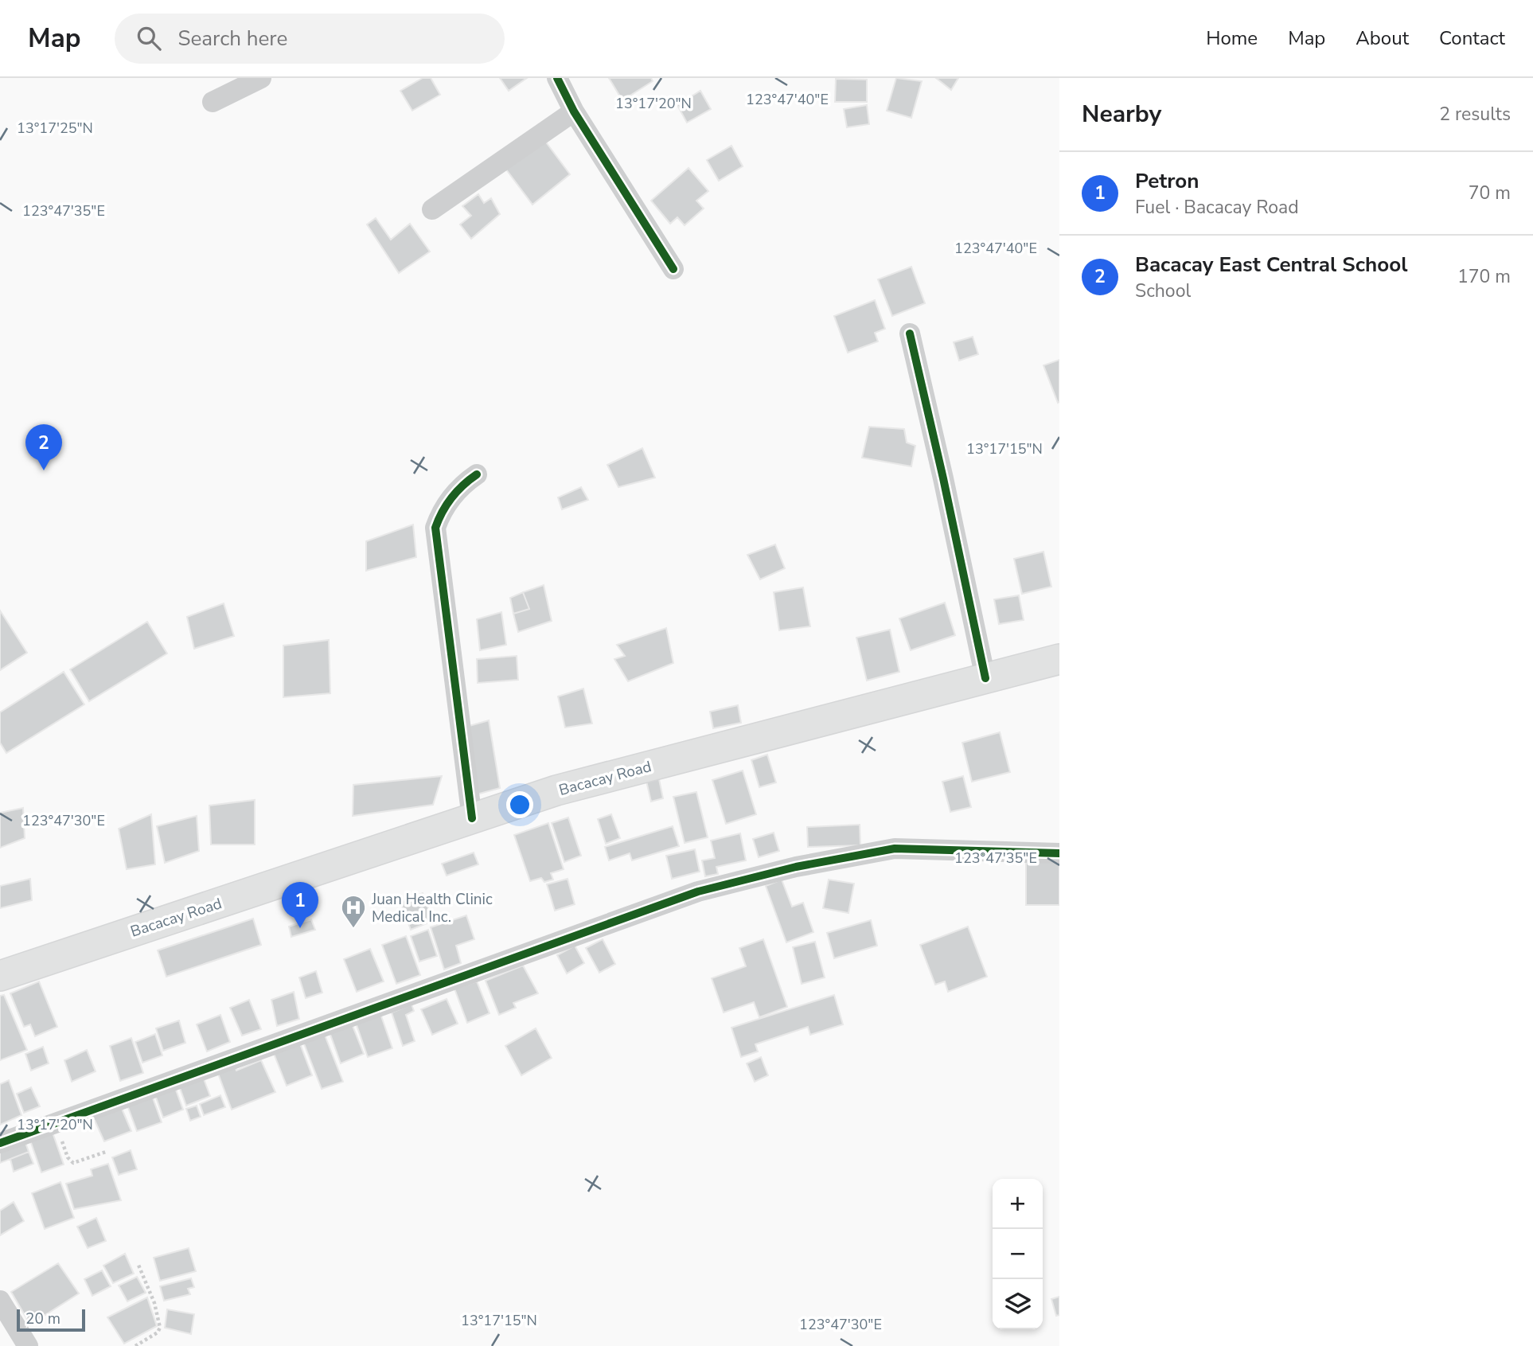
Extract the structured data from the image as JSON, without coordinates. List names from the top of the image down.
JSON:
{
  "streets": {
    "main road": ["Bacacay Road"]
  },
  "places": {
    "hospital": ["Juan Health Clinic Medical Inc."]
  },
  "scale_bar": "20 m",
  "page": {
    "header": "Map",
    "search": "Search here",
    "nav": [
      "Home",
      "Map",
      "About",
      "Contact"
    ],
    "heading": ["Nearby", "2 results"],
    "list": [
      {
        "mark": "1",
        "name": "Petron",
        "note": "Fuel · Bacacay Road",
        "value": "70 m"
      },
      {
        "mark": "2",
        "name": "Bacacay East Central School",
        "note": "School",
        "value": "170 m"
      }
    ],
    "pins": ["2", "1"],
    "map_buttons": ["+", "−"],
    "scale": "20 m"
  },
  "coordinates": [
    "123°47'40\"E",
    "13°17'20\"N",
    "13°17'25\"N",
    "123°47'35\"E",
    "13°17'15\"N",
    "123°47'30\"E"
  ]
}
